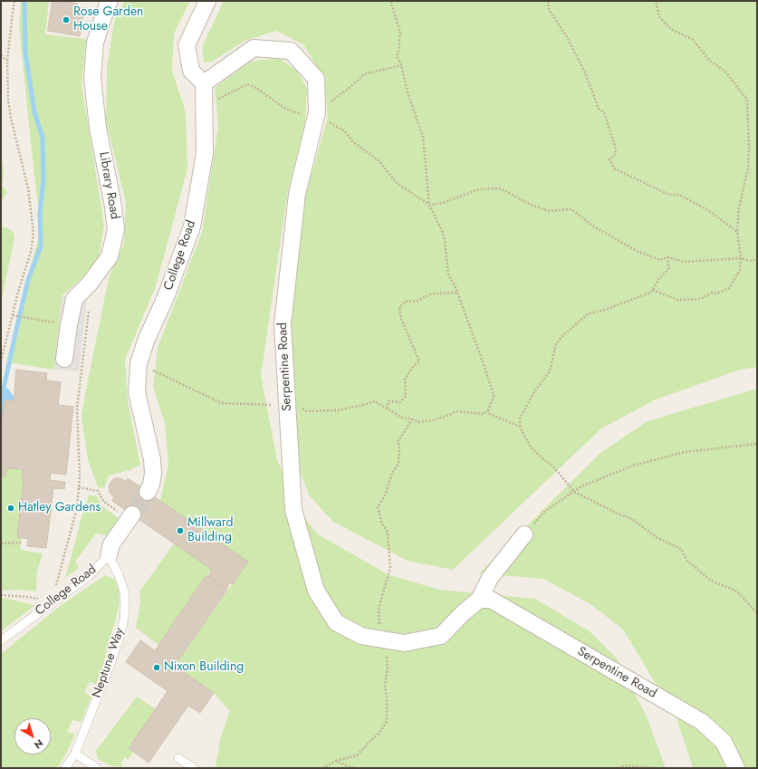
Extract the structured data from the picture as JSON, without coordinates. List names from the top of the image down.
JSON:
{
  "streets": {
    "street": ["Library Road", "College Road", "Serpentine Road"],
    "lane": ["Neptune Way"]
  },
  "crossings": [
    ["College Road", "Serpentine Road"],
    ["College Road", "Neptune Way"]
  ],
  "places": [
    "Rose Garden House",
    "Hatley Gardens",
    "Millward Building",
    "Nixon Building"
  ],
  "north": "bottom right"
}
